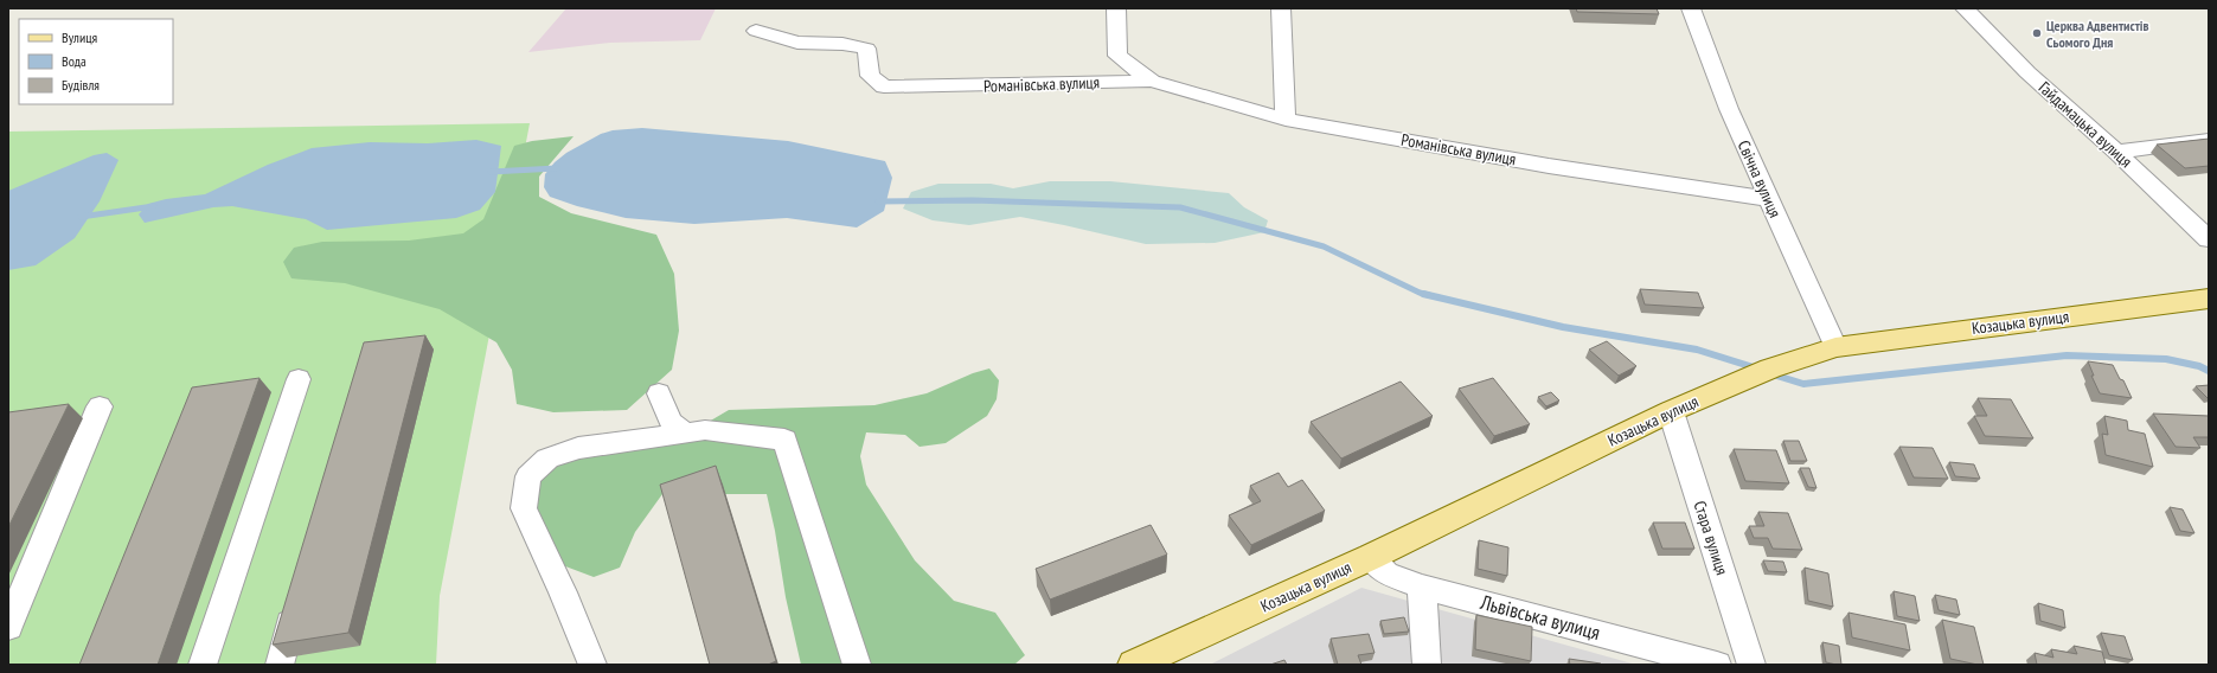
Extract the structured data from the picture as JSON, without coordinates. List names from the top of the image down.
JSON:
{
  "streets": {
    "main road": ["Козацька вулиця"],
    "street": [
      "Романівська вулиця",
      "Гайдамацька вулиця",
      "Свічна вулиця",
      "Стара вулиця",
      "Львівська вулиця"
    ]
  },
  "crossings": [
    ["Романівська вулиця", "Свічна вулиця"],
    ["Свічна вулиця", "Козацька вулиця"],
    ["Козацька вулиця", "Стара вулиця"],
    ["Козацька вулиця", "Львівська вулиця"]
  ],
  "places": ["Церква Адвентистiв Сьомого Дня"],
  "legend": ["Вулиця", "Вода", "Будівля"]
}
